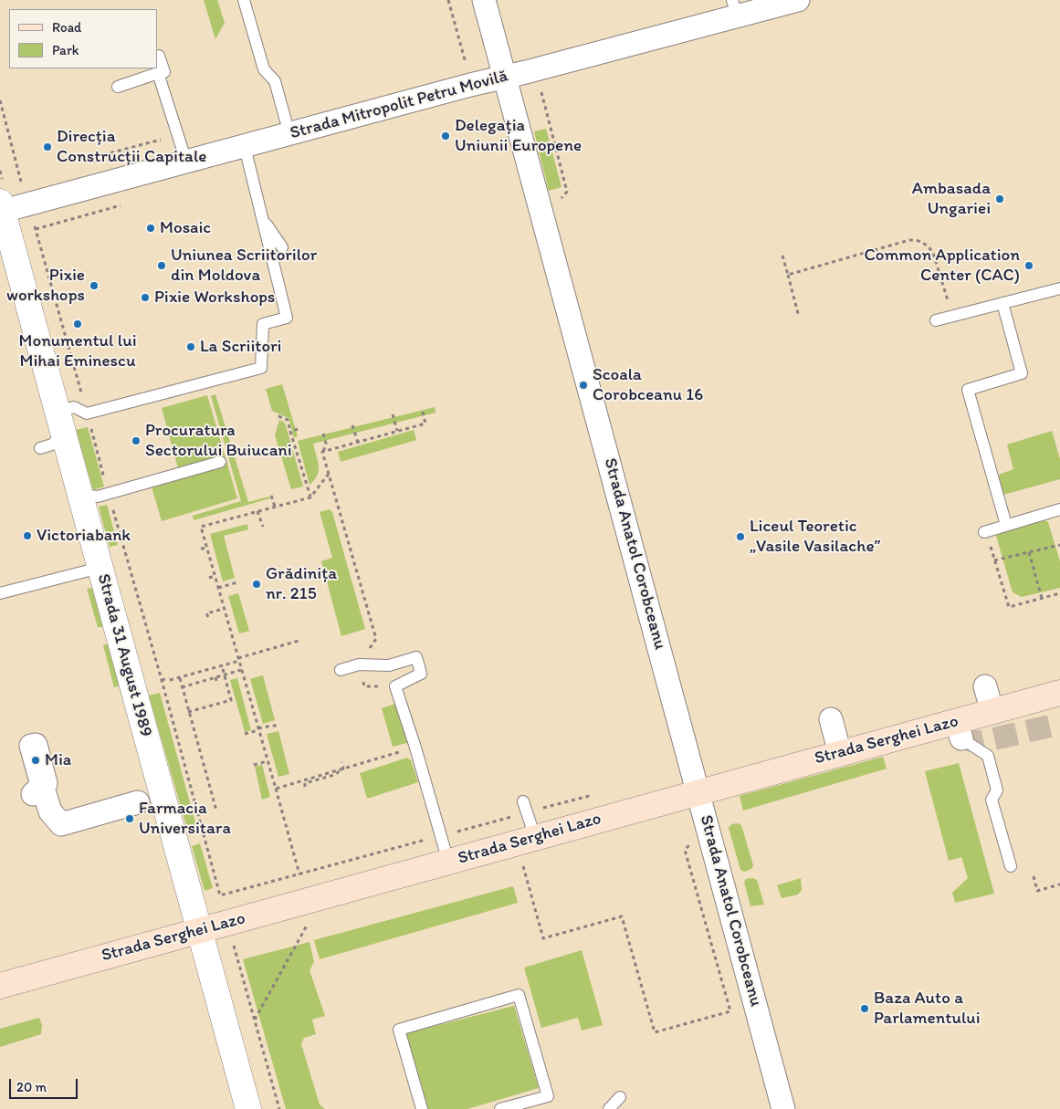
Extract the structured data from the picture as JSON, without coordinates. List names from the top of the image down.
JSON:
{
  "streets": {
    "main road": ["Strada Serghei Lazo"],
    "street": ["Strada Mitropolit Petru Movilă", "Strada Anatol Corobceanu", "Strada 31 August 1989"]
  },
  "crossings": [
    ["Strada Mitropolit Petru Movilă", "Strada Anatol Corobceanu"],
    ["Strada Mitropolit Petru Movilă", "Strada 31 August 1989"],
    ["Strada Anatol Corobceanu", "Strada Serghei Lazo"],
    ["Strada 31 August 1989", "Strada Serghei Lazo"]
  ],
  "places": [
    "Delegația Uniunii Europene",
    "Direcția Construcții Capitale",
    "Ambasada Ungariei",
    "Mosaic",
    "Uniunea Scriitorilor din Moldova",
    "Common Application Center (CAC)",
    "Pixie workshops",
    "Pixie Workshops",
    "Monumentul lui Mihai Eminescu",
    "La Scriitori",
    "Scoala Corobceanu 16",
    "Procuratura Sectorului Buiucani",
    "Victoriabank",
    "Liceul Teoretic „Vasile Vasilache”",
    "Grădinița nr. 215",
    "Mia",
    "Farmacia Universitara",
    "Baza Auto a Parlamentului"
  ],
  "legend": ["Road", "Park"],
  "scale_bar": "20 m"
}
